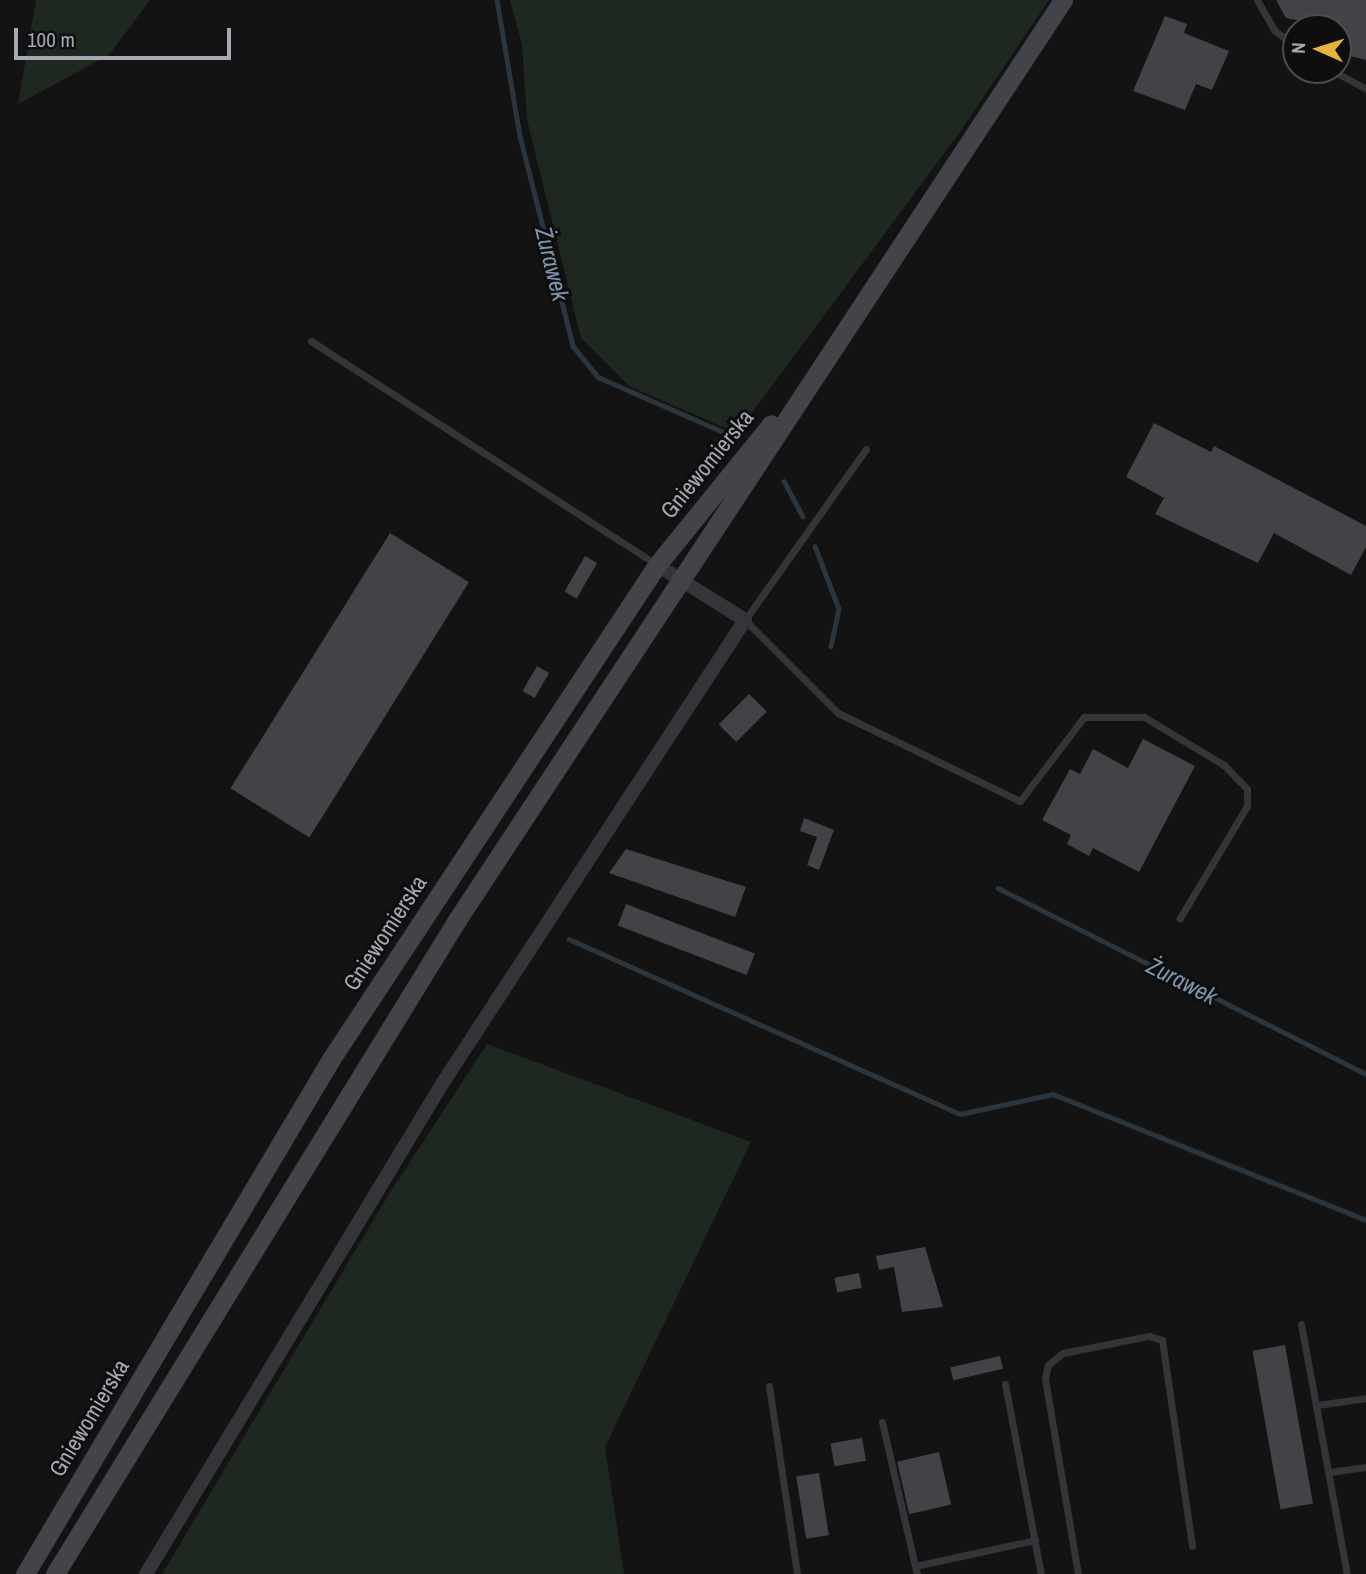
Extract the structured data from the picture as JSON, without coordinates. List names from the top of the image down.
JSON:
{
  "streets": {
    "street": ["Gniewomierska"]
  },
  "water": ["Żurawek"],
  "scale_bar": "100 m",
  "north": "left"
}
